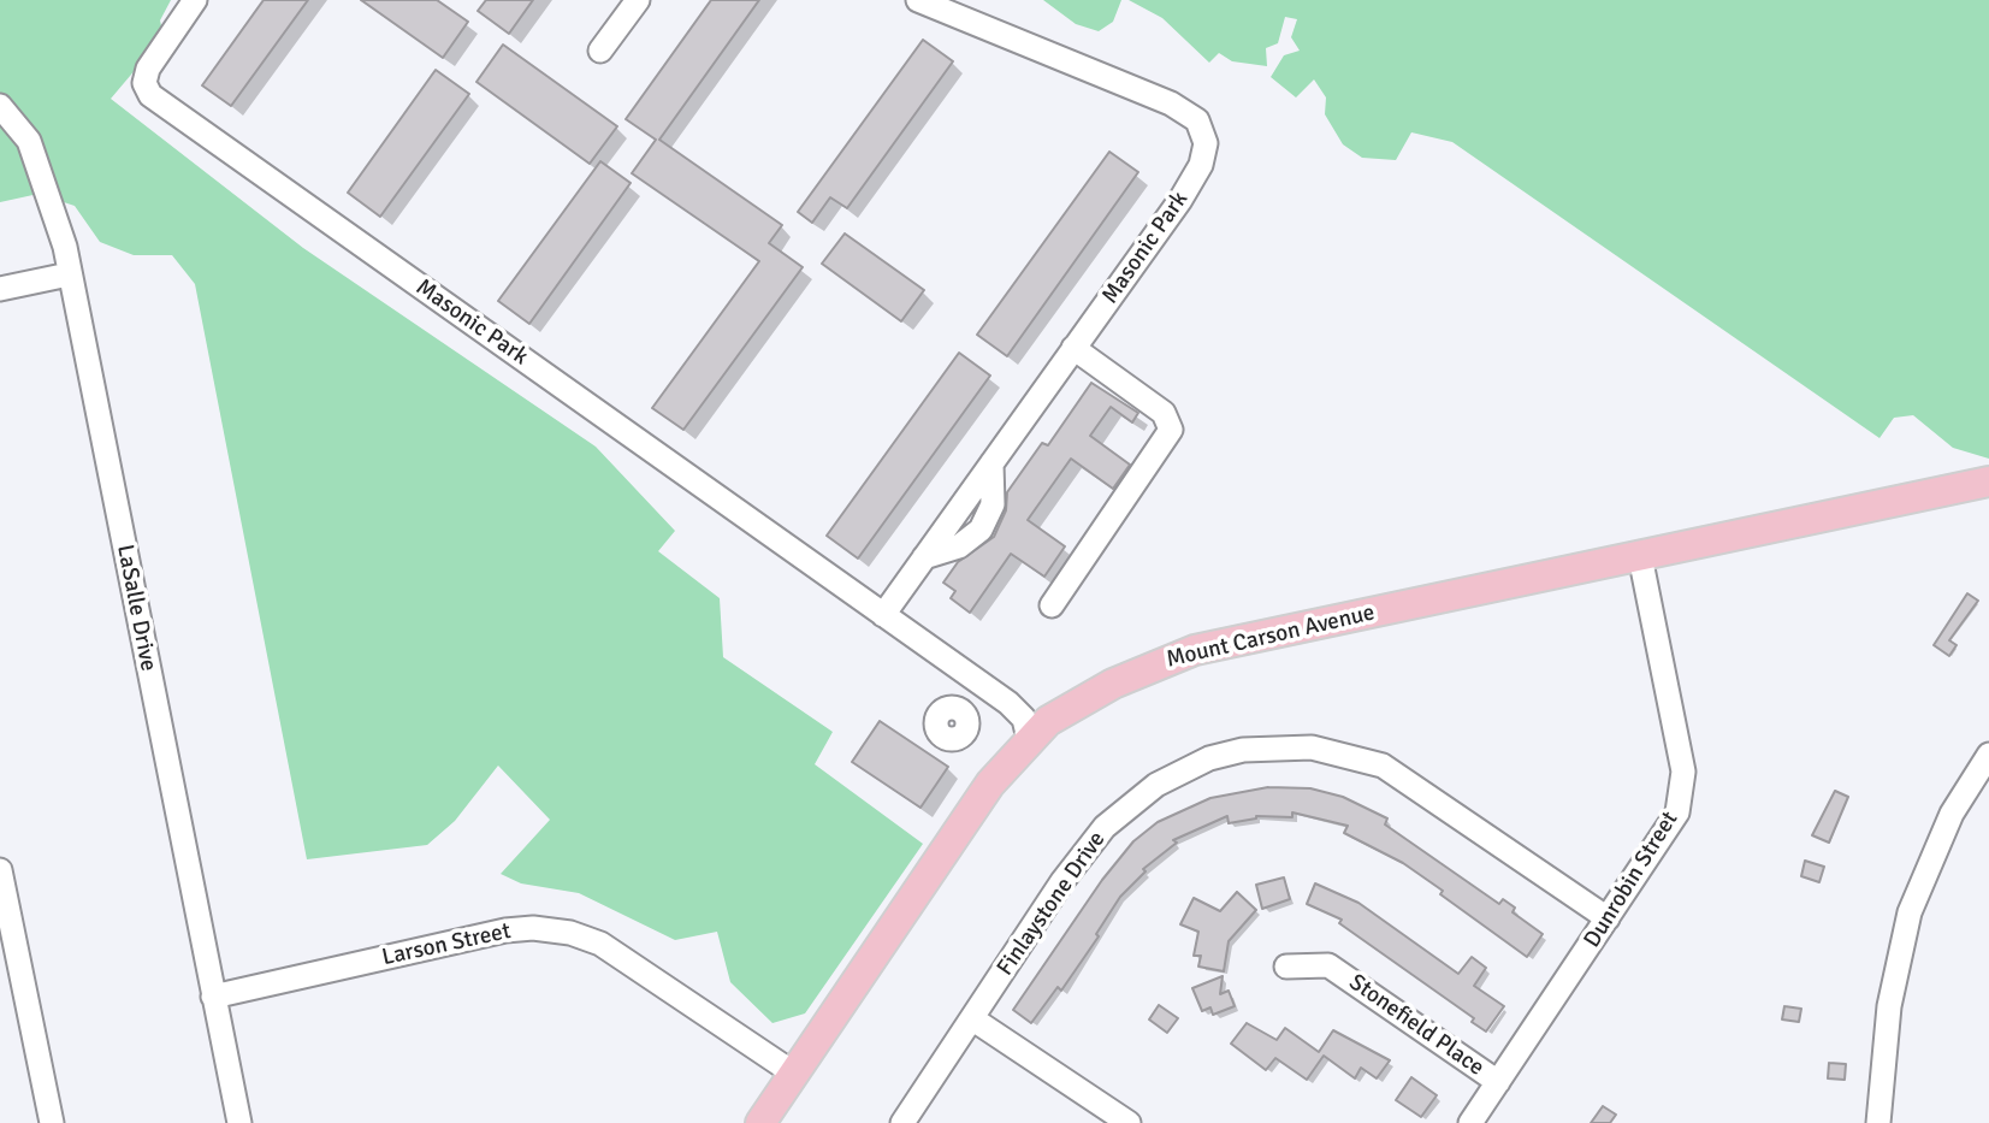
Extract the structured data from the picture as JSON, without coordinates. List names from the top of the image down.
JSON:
{
  "streets": {
    "main road": ["Mount Carson Avenue"],
    "street": [
      "Masonic Park",
      "LaSalle Drive",
      "Dunrobin Street",
      "Finlaystone Drive",
      "Larson Street",
      "Stonefield Place"
    ]
  },
  "crossings": [
    ["Masonic Park", "Mount Carson Avenue"],
    ["LaSalle Drive", "Larson Street"],
    ["Mount Carson Avenue", "Dunrobin Street"],
    ["Mount Carson Avenue", "Larson Street"],
    ["Dunrobin Street", "Finlaystone Drive"],
    ["Dunrobin Street", "Stonefield Place"]
  ]
}
